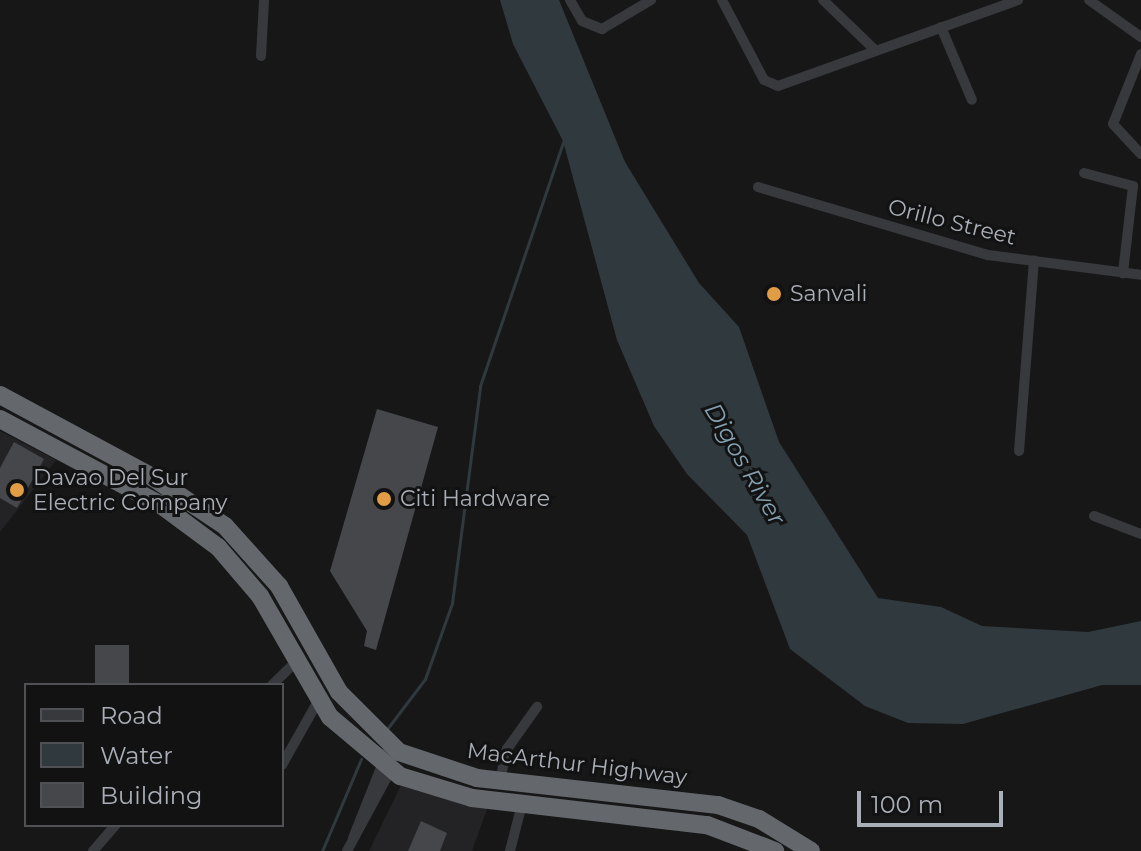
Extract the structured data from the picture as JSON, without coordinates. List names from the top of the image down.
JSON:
{
  "streets": {
    "highway": ["MacArthur Highway"],
    "street": ["Orillo Street"]
  },
  "water": ["Digos River"],
  "places": ["Sanvali", "Davao Del Sur Electric Company", "Citi Hardware"],
  "legend": ["Road", "Water", "Building"],
  "scale_bar": "100 m"
}
